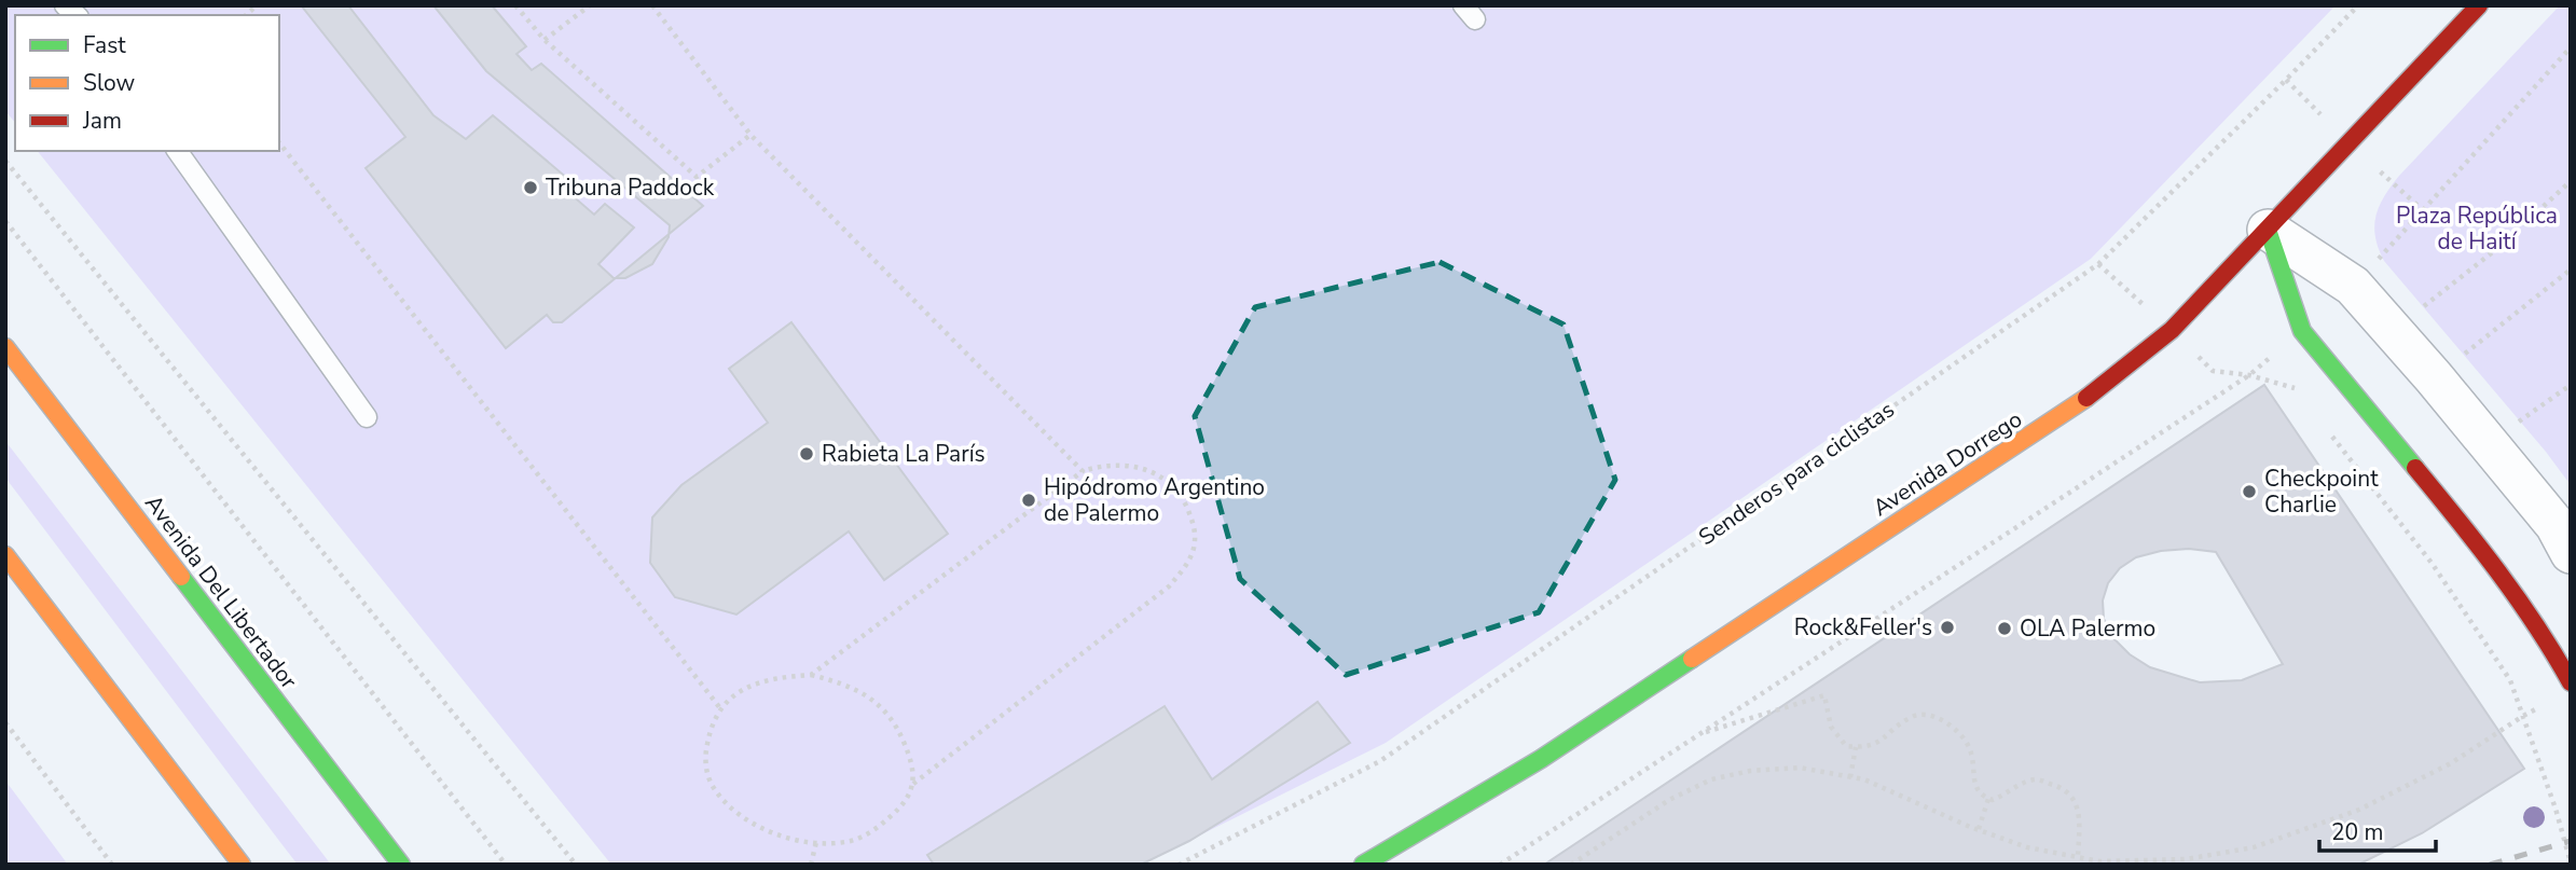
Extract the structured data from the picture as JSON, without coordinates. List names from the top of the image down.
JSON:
{
  "streets": {
    "main road": ["Avenida Dorrego", "Avenida Del Libertador"],
    "path": ["Senderos para ciclistas"]
  },
  "parks": ["Plaza República de Haití"],
  "places": [
    "Tribuna Paddock",
    "Rabieta La París",
    "Checkpoint Charlie",
    "Hipódromo Argentino de Palermo",
    "Rock&Feller's",
    "OLA Palermo"
  ],
  "legend": ["Fast", "Slow", "Jam"],
  "scale_bar": "20 m"
}
